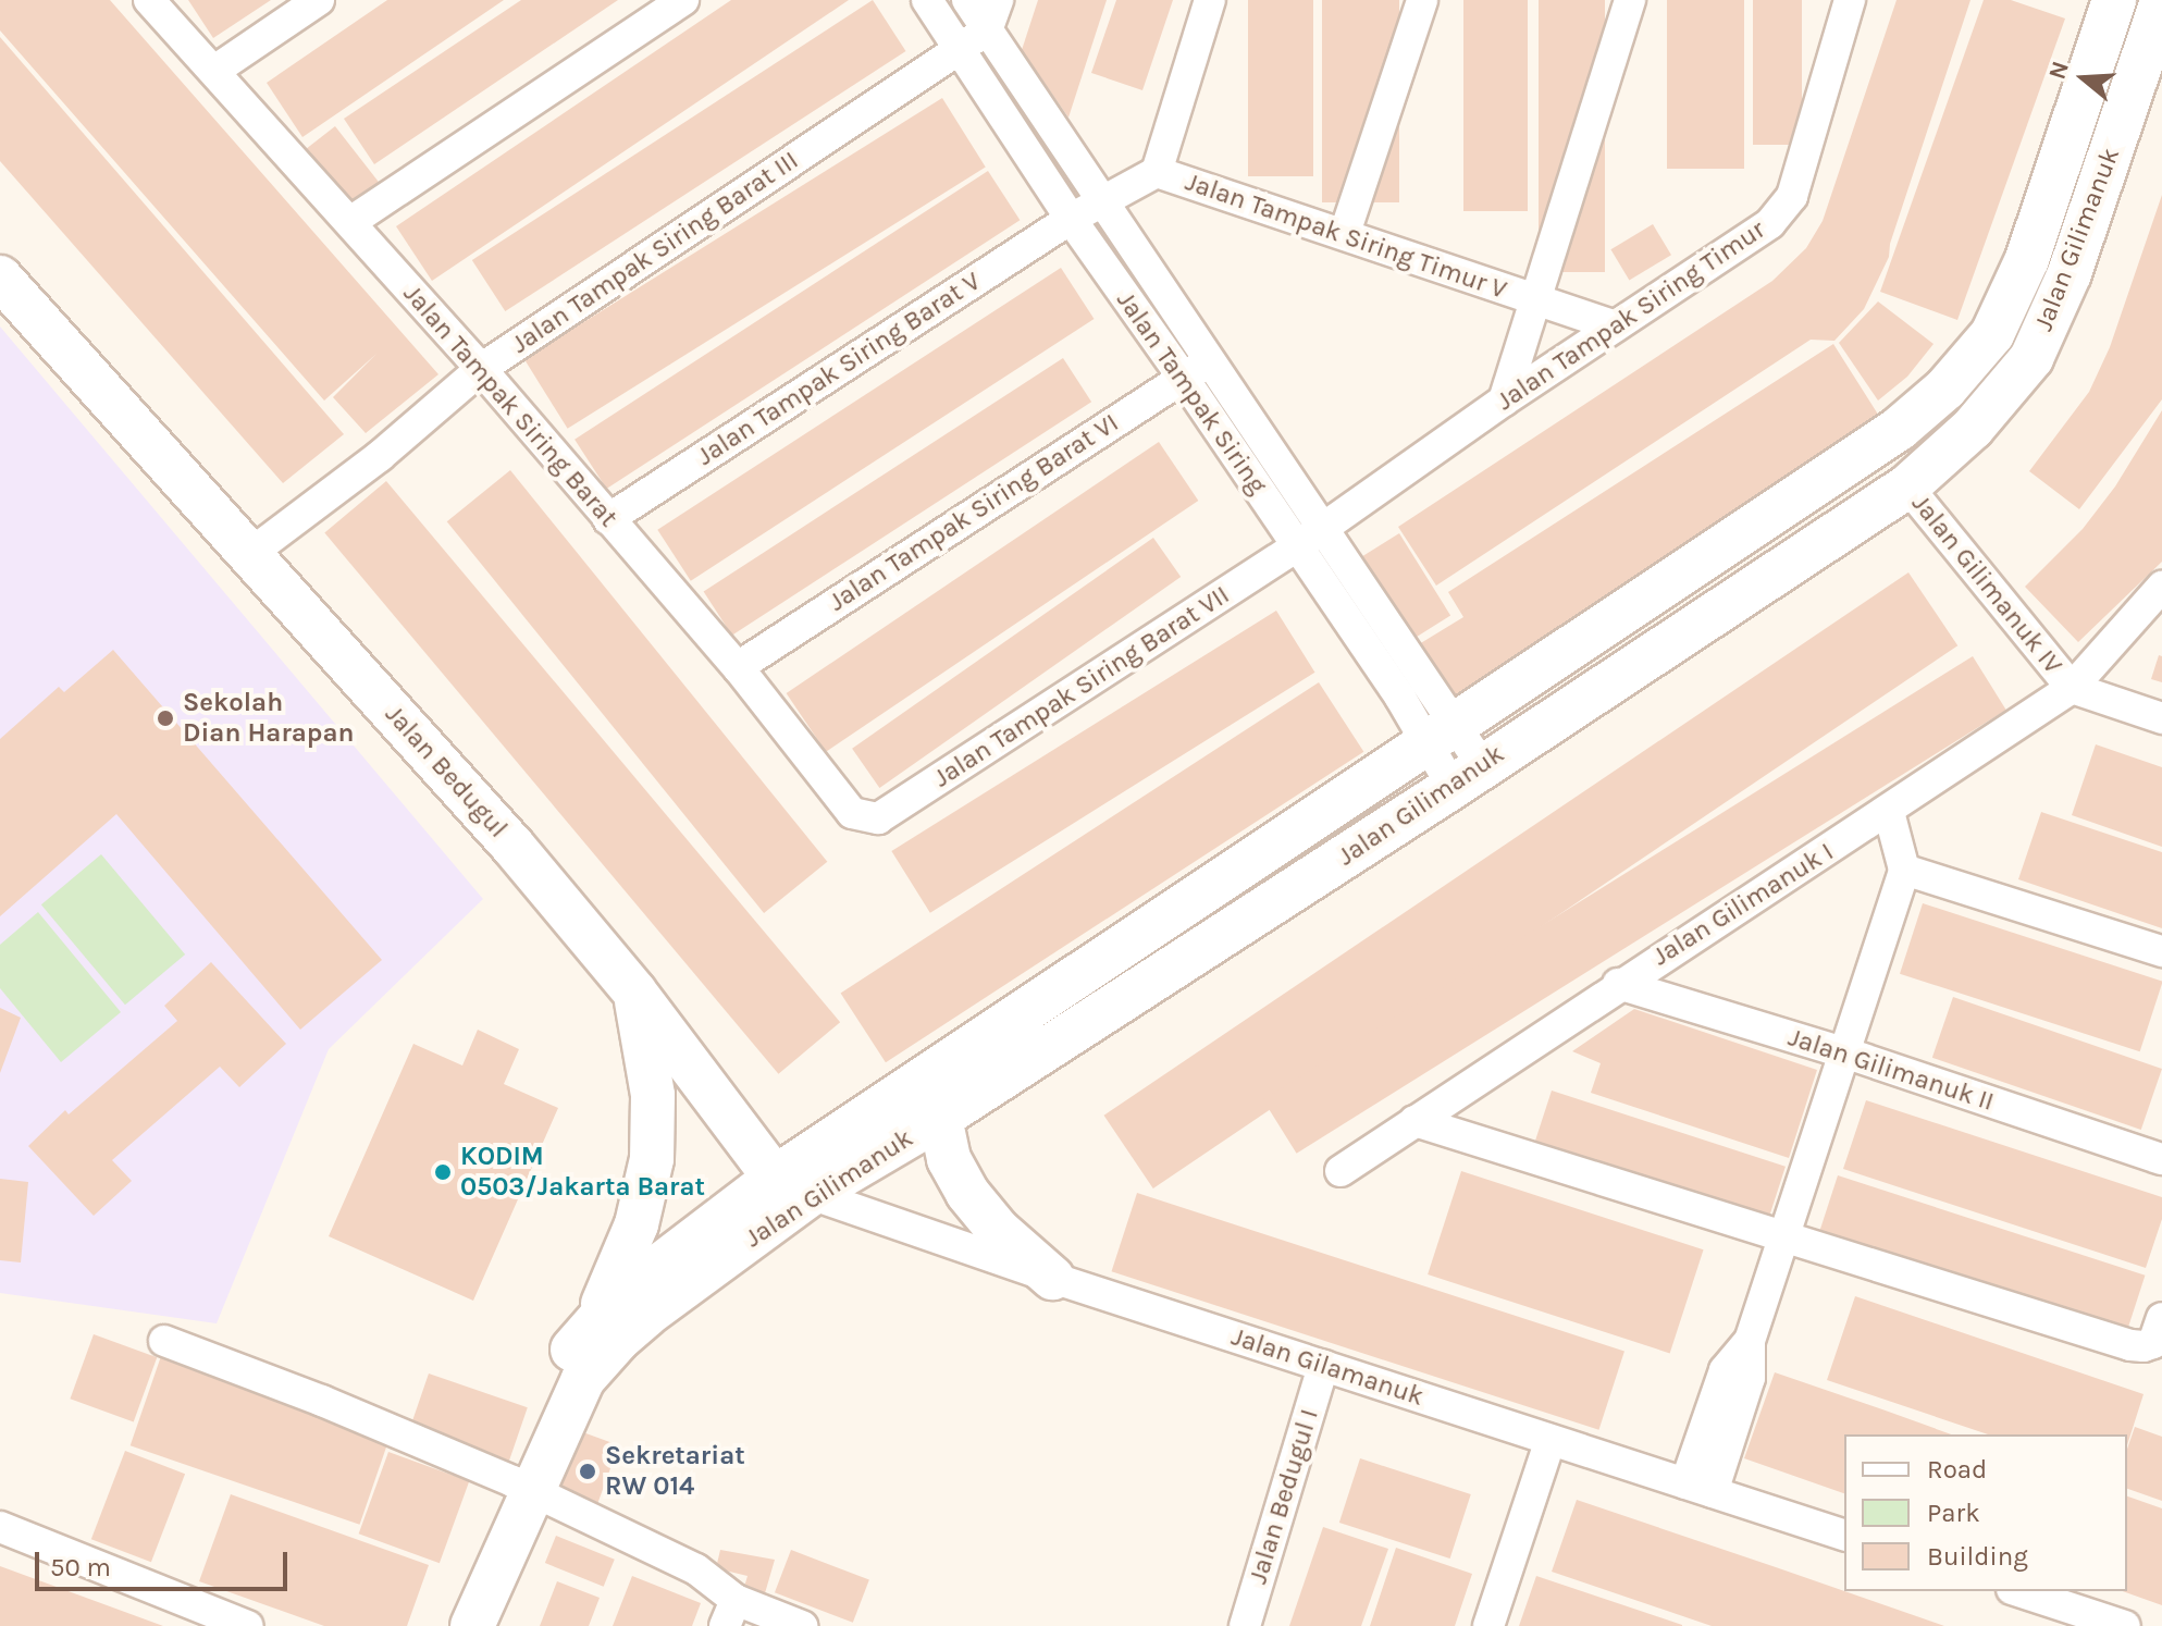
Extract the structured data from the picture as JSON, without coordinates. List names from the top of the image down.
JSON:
{
  "streets": {
    "street": [
      "Jalan Tampak Siring Timur V",
      "Jalan Gilimanuk",
      "Jalan Tampak Siring Barat III",
      "Jalan Tampak Siring Timur",
      "Jalan Tampak Siring Barat V",
      "Jalan Tampak Siring",
      "Jalan Tampak Siring Barat",
      "Jalan Tampak Siring Barat VI",
      "Jalan Gilimanuk IV",
      "Jalan Tampak Siring Barat VII",
      "Jalan Bedugul",
      "Jalan Gilimanuk I",
      "Jalan Gilimanuk II",
      "Jalan Gilamanuk",
      "Jalan Bedugul I"
    ]
  },
  "crossings": [
    ["Jalan Tampak Siring Timur V", "Jalan Tampak Siring Timur"],
    ["Jalan Tampak Siring Timur V", "Jalan Tampak Siring Barat V"],
    ["Jalan Gilimanuk", "Jalan Tampak Siring"],
    ["Jalan Gilimanuk", "Jalan Gilimanuk IV"],
    ["Jalan Gilimanuk", "Jalan Bedugul"],
    ["Jalan Gilimanuk", "Jalan Gilamanuk"],
    ["Jalan Tampak Siring Barat III", "Jalan Tampak Siring"],
    ["Jalan Tampak Siring Barat III", "Jalan Tampak Siring Barat"],
    ["Jalan Tampak Siring Barat III", "Jalan Bedugul"],
    ["Jalan Tampak Siring Timur", "Jalan Tampak Siring"],
    ["Jalan Tampak Siring Timur", "Jalan Tampak Siring Barat VII"],
    ["Jalan Tampak Siring Barat V", "Jalan Tampak Siring"],
    ["Jalan Tampak Siring Barat V", "Jalan Tampak Siring Barat"],
    ["Jalan Tampak Siring", "Jalan Tampak Siring Barat VI"],
    ["Jalan Tampak Siring", "Jalan Tampak Siring Barat VII"],
    ["Jalan Tampak Siring Barat", "Jalan Tampak Siring Barat VI"],
    ["Jalan Tampak Siring Barat", "Jalan Tampak Siring Barat VII"],
    ["Jalan Gilimanuk IV", "Jalan Gilimanuk I"],
    ["Jalan Bedugul", "Jalan Gilamanuk"],
    ["Jalan Gilimanuk I", "Jalan Gilimanuk II"],
    ["Jalan Gilamanuk", "Jalan Bedugul I"]
  ],
  "places": ["Sekolah Dian Harapan", "KODIM 0503/Jakarta Barat", "Sekretariat RW 014"],
  "legend": ["Road", "Park", "Building"],
  "scale_bar": "50 m",
  "north": "left"
}
